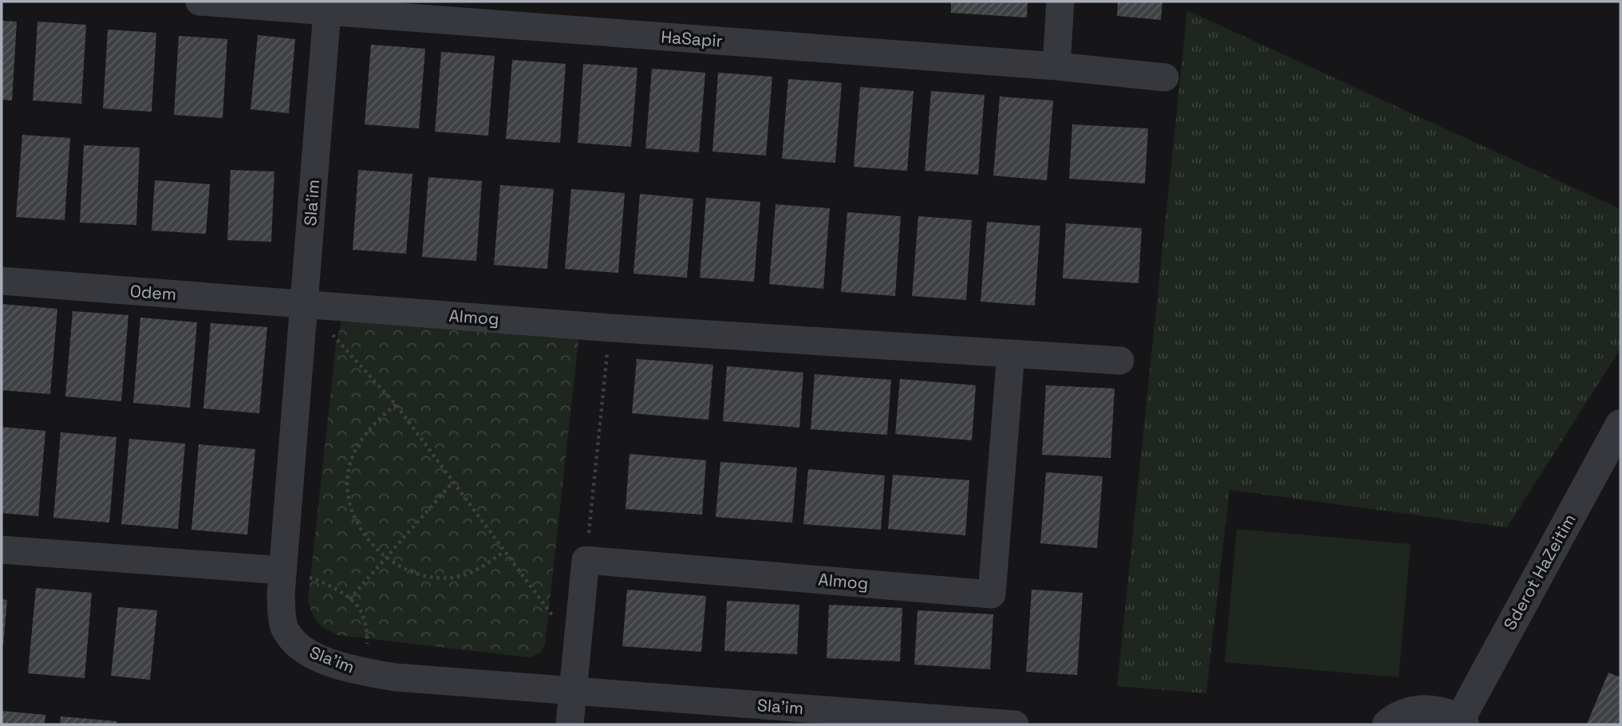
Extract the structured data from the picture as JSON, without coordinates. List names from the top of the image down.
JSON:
{
  "streets": {
    "street": [
      "HaSapir",
      "Sla'im",
      "Odem",
      "Almog",
      "Sderot HaZeitim"
    ]
  },
  "crossings": [
    ["HaSapir", "Sla'im"],
    ["Sla'im", "Odem"],
    ["Sla'im", "Almog"],
    ["Odem", "Almog"]
  ]
}
